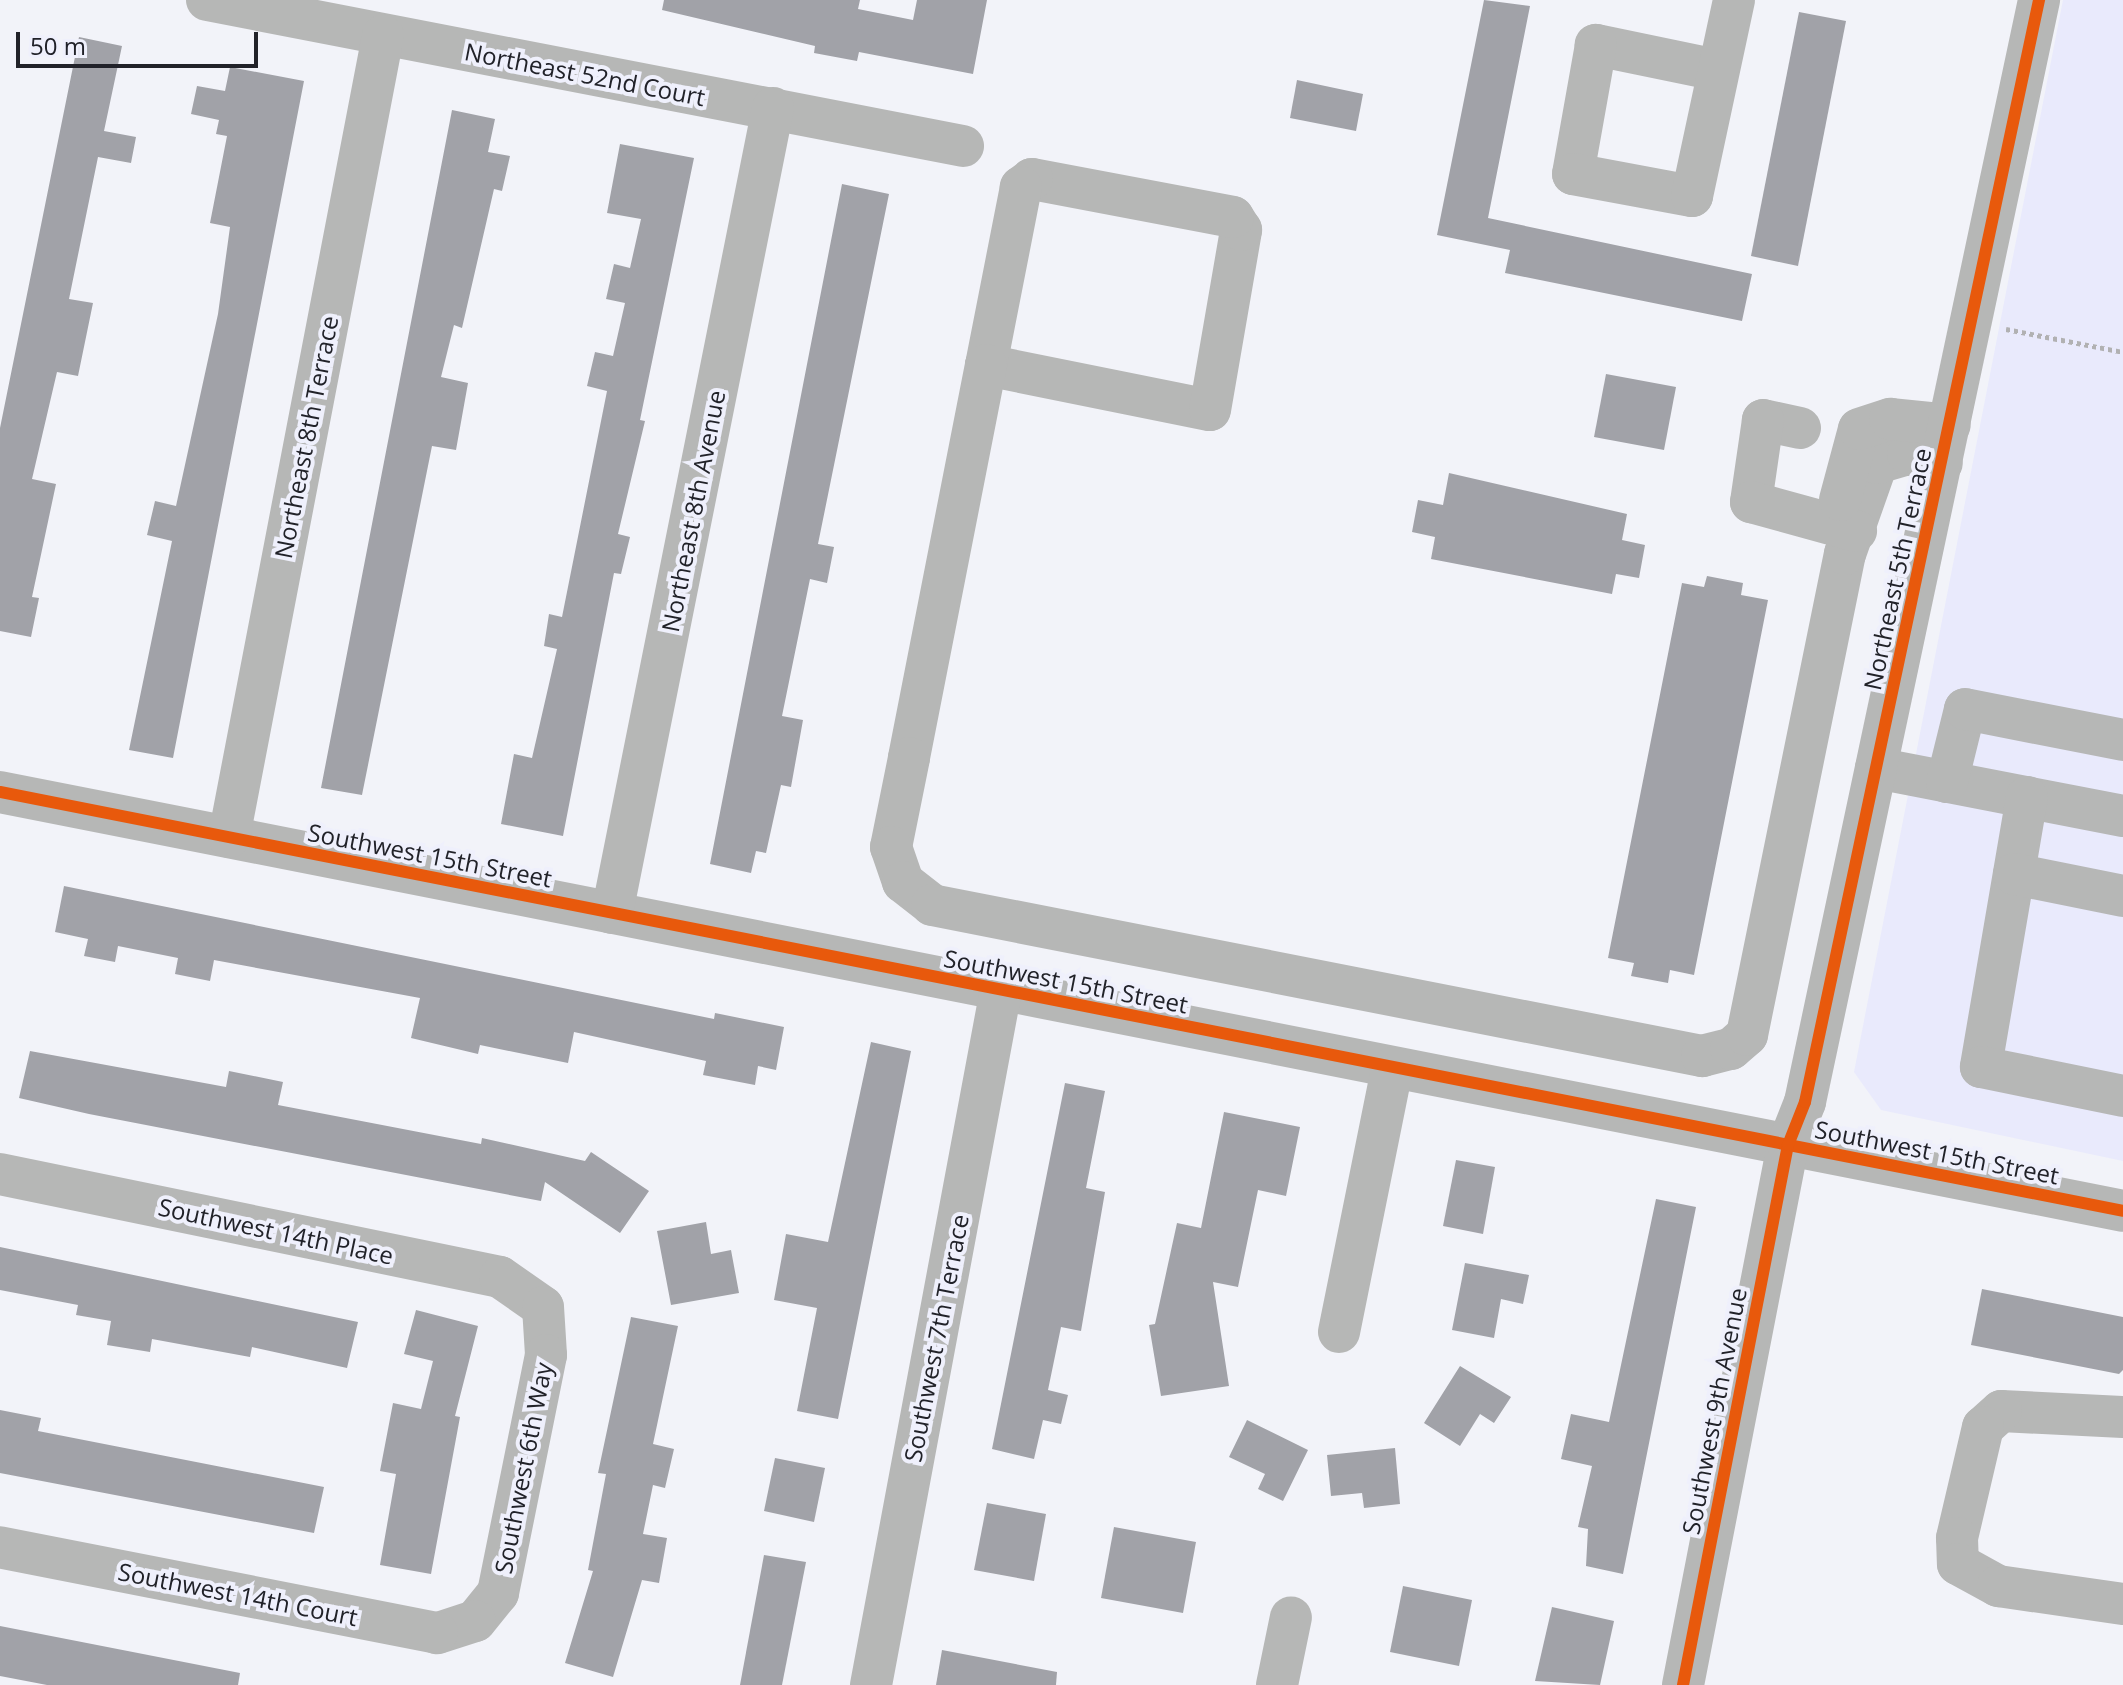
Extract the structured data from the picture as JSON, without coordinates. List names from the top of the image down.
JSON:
{
  "streets": {
    "street": [
      "Northeast 52nd Court",
      "Northeast 8th Terrace",
      "Northeast 8th Avenue",
      "Northeast 5th Terrace",
      "Southwest 15th Street",
      "Southwest 14th Place",
      "Southwest 7th Terrace",
      "Southwest 9th Avenue",
      "Southwest 6th Way",
      "Southwest 14th Court"
    ]
  },
  "crossings": [
    ["Northeast 52nd Court", "Northeast 8th Terrace"],
    ["Northeast 52nd Court", "Northeast 8th Avenue"],
    ["Northeast 8th Terrace", "Southwest 15th Street"],
    ["Northeast 8th Avenue", "Southwest 15th Street"],
    ["Northeast 5th Terrace", "Southwest 15th Street"],
    ["Northeast 5th Terrace", "Southwest 9th Avenue"],
    ["Southwest 15th Street", "Southwest 7th Terrace"],
    ["Southwest 15th Street", "Southwest 9th Avenue"],
    ["Southwest 14th Place", "Southwest 6th Way"],
    ["Southwest 6th Way", "Southwest 14th Court"]
  ],
  "scale_bar": "50 m"
}
